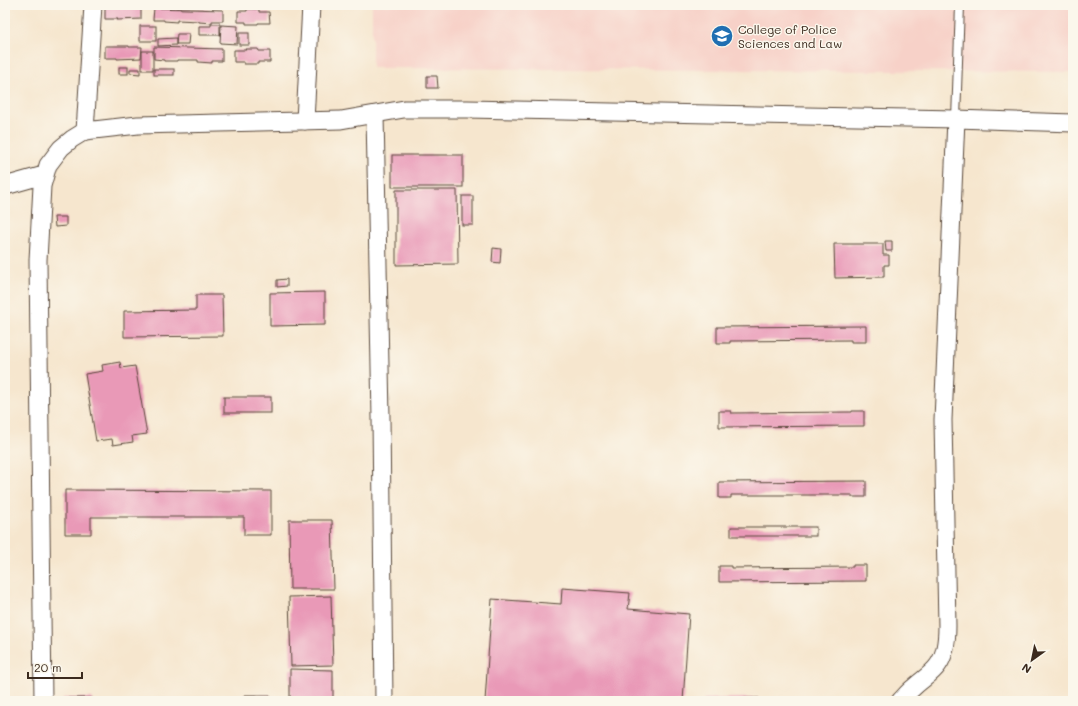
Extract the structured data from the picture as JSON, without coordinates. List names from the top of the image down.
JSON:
{
  "places": {
    "school or university": ["College of Police Sciences and Law"]
  },
  "scale_bar": "20 m",
  "north": "bottom left"
}
